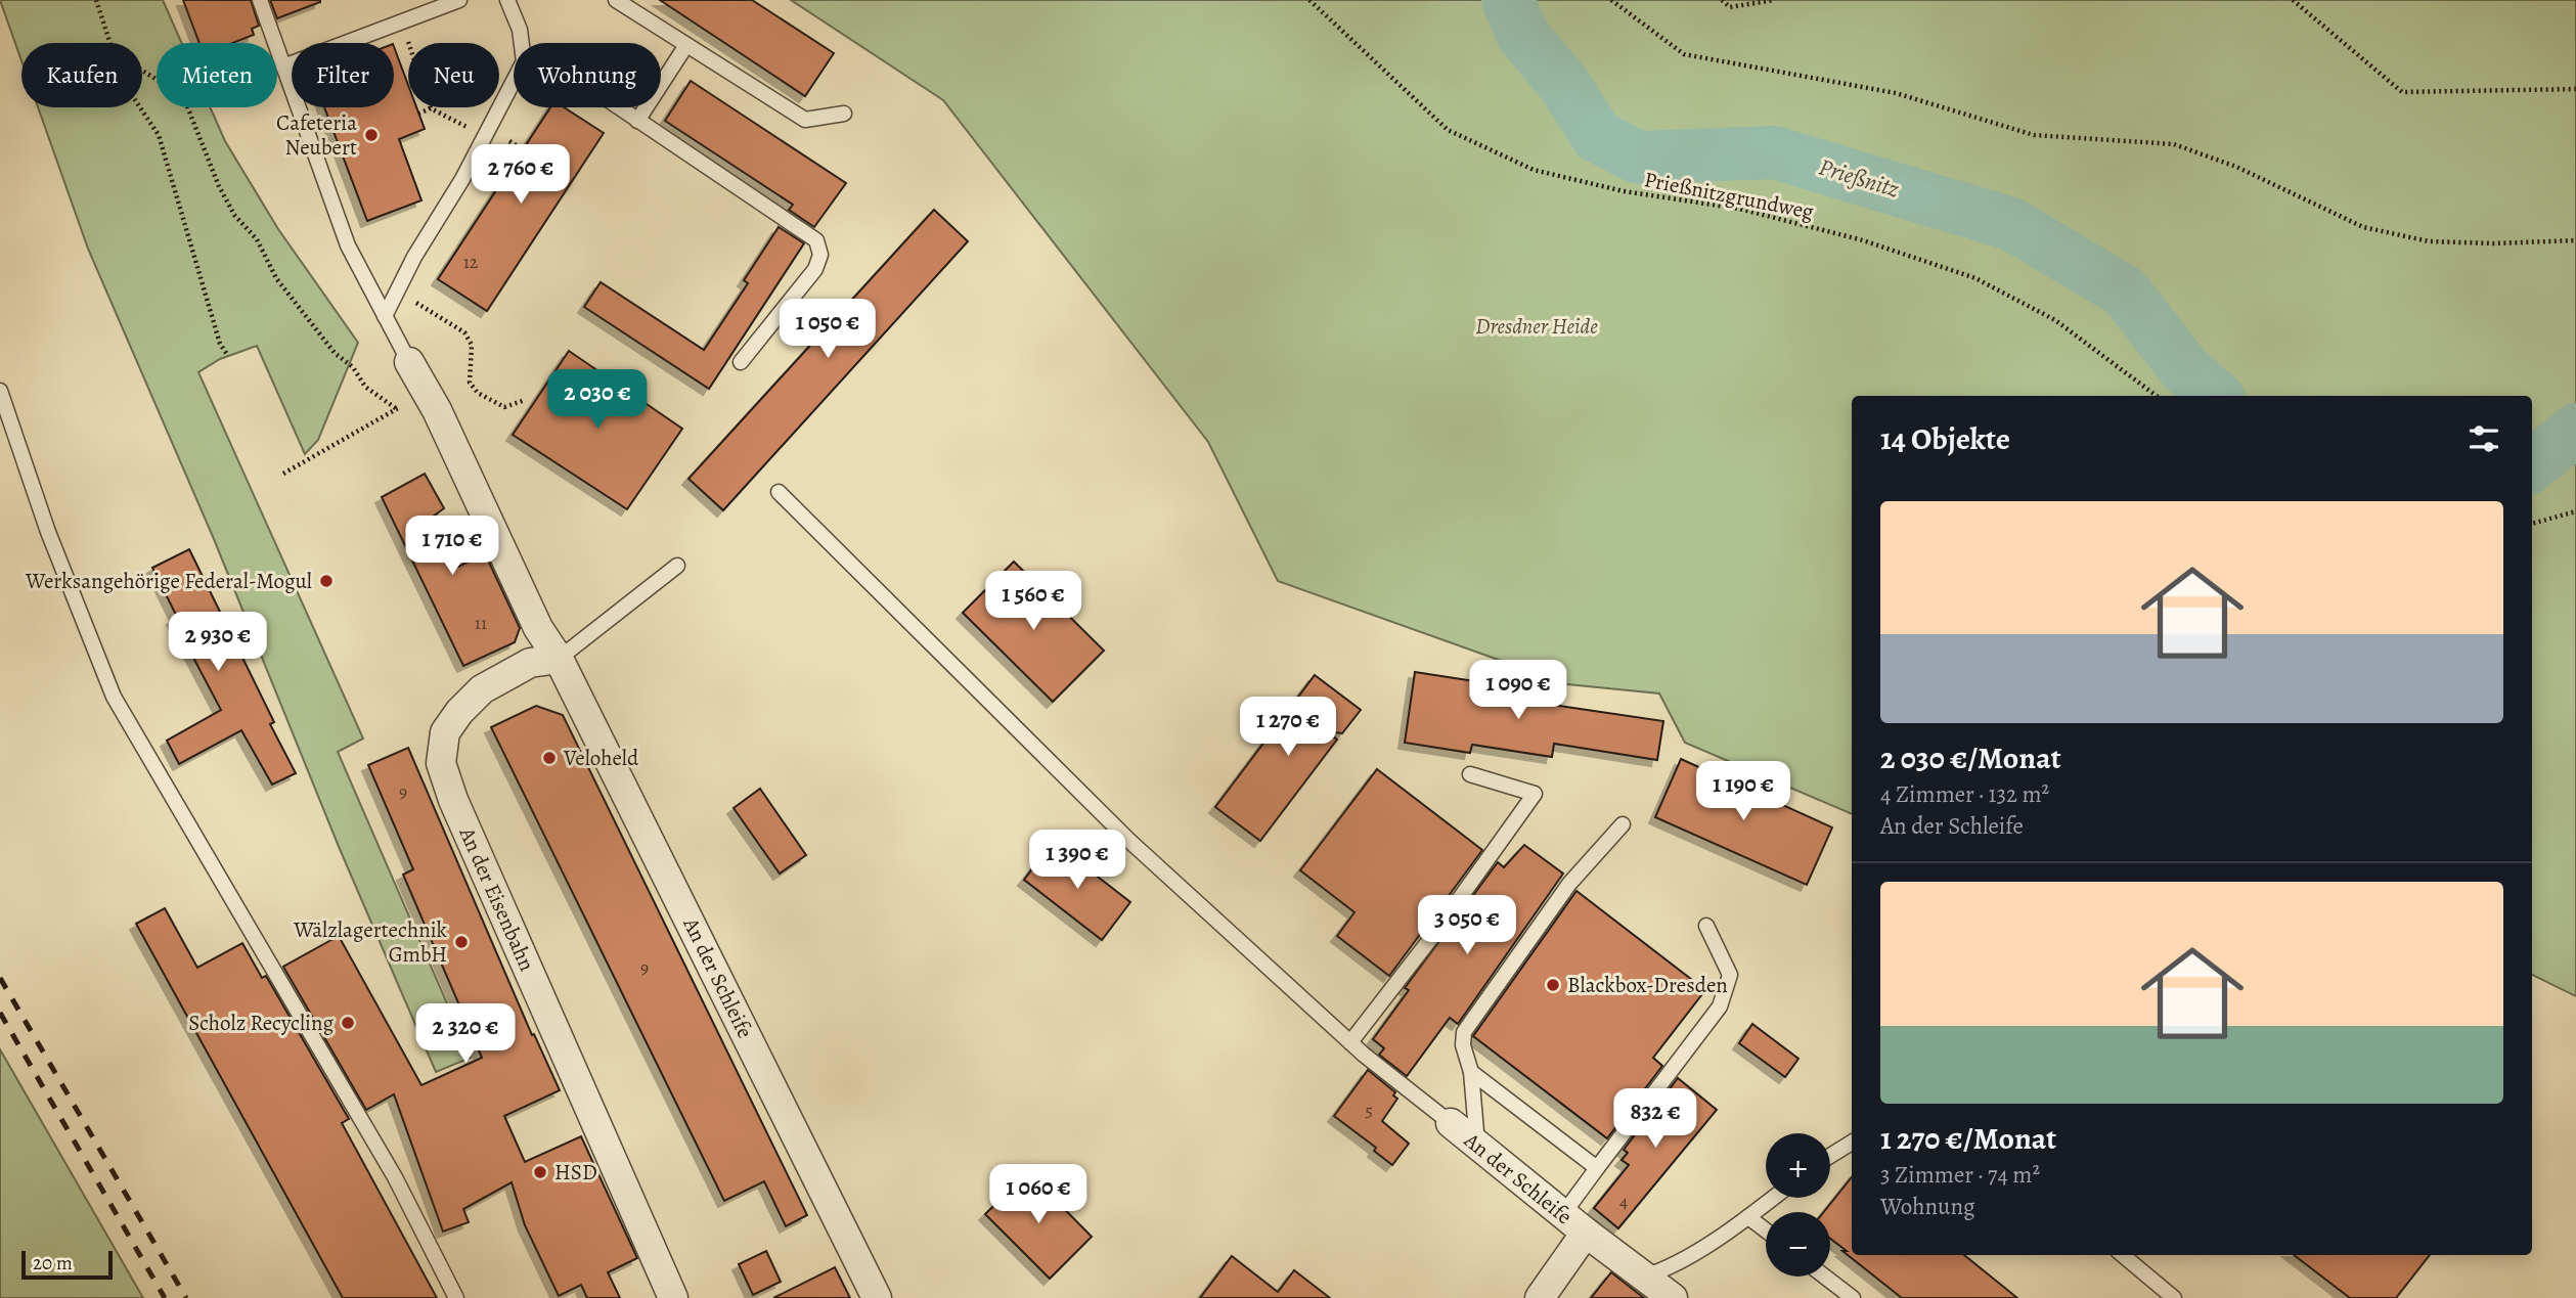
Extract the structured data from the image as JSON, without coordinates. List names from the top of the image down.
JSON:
{
  "streets": {
    "street": ["An der Eisenbahn", "An der Schleife"],
    "path": ["Prießnitzgrundweg"]
  },
  "crossings": [
    ["An der Eisenbahn", "An der Schleife"]
  ],
  "water": ["Prießnitz"],
  "parks": ["Dresdner Heide"],
  "places": [
    "Cafeteria Neubert",
    "Werksangehörige Federal-Mogul",
    "Veloheld",
    "Wälzlagertechnik GmbH",
    "Blackbox-Dresden",
    "Scholz Recycling",
    "HSD"
  ],
  "house_numbers": [
    "12",
    "11",
    "9",
    "9",
    "5",
    "4"
  ],
  "scale_bar": "20 m",
  "page": {
    "chip": [
      "Kaufen",
      "Mieten",
      "Filter",
      "Neu",
      "Wohnung"
    ],
    "price": [
      "2 760 €",
      "1 050 €",
      "2 030 €",
      "1 710 €",
      "1 560 €",
      "2 930 €",
      "1 090 €",
      "1 270 €",
      "1 190 €",
      "1 390 €",
      "3 050 €",
      "2 320 €",
      "832 €",
      "1 060 €"
    ],
    "heading": "14 Objekte",
    "list": [
      {
        "name": "2 030 €/Monat",
        "note": "4 Zimmer · 132 m² · An der Schleife"
      },
      {
        "name": "1 270 €/Monat",
        "note": "3 Zimmer · 74 m² · Wohnung"
      }
    ],
    "map_buttons": ["+", "−"],
    "scale": "20 m"
  }
}
